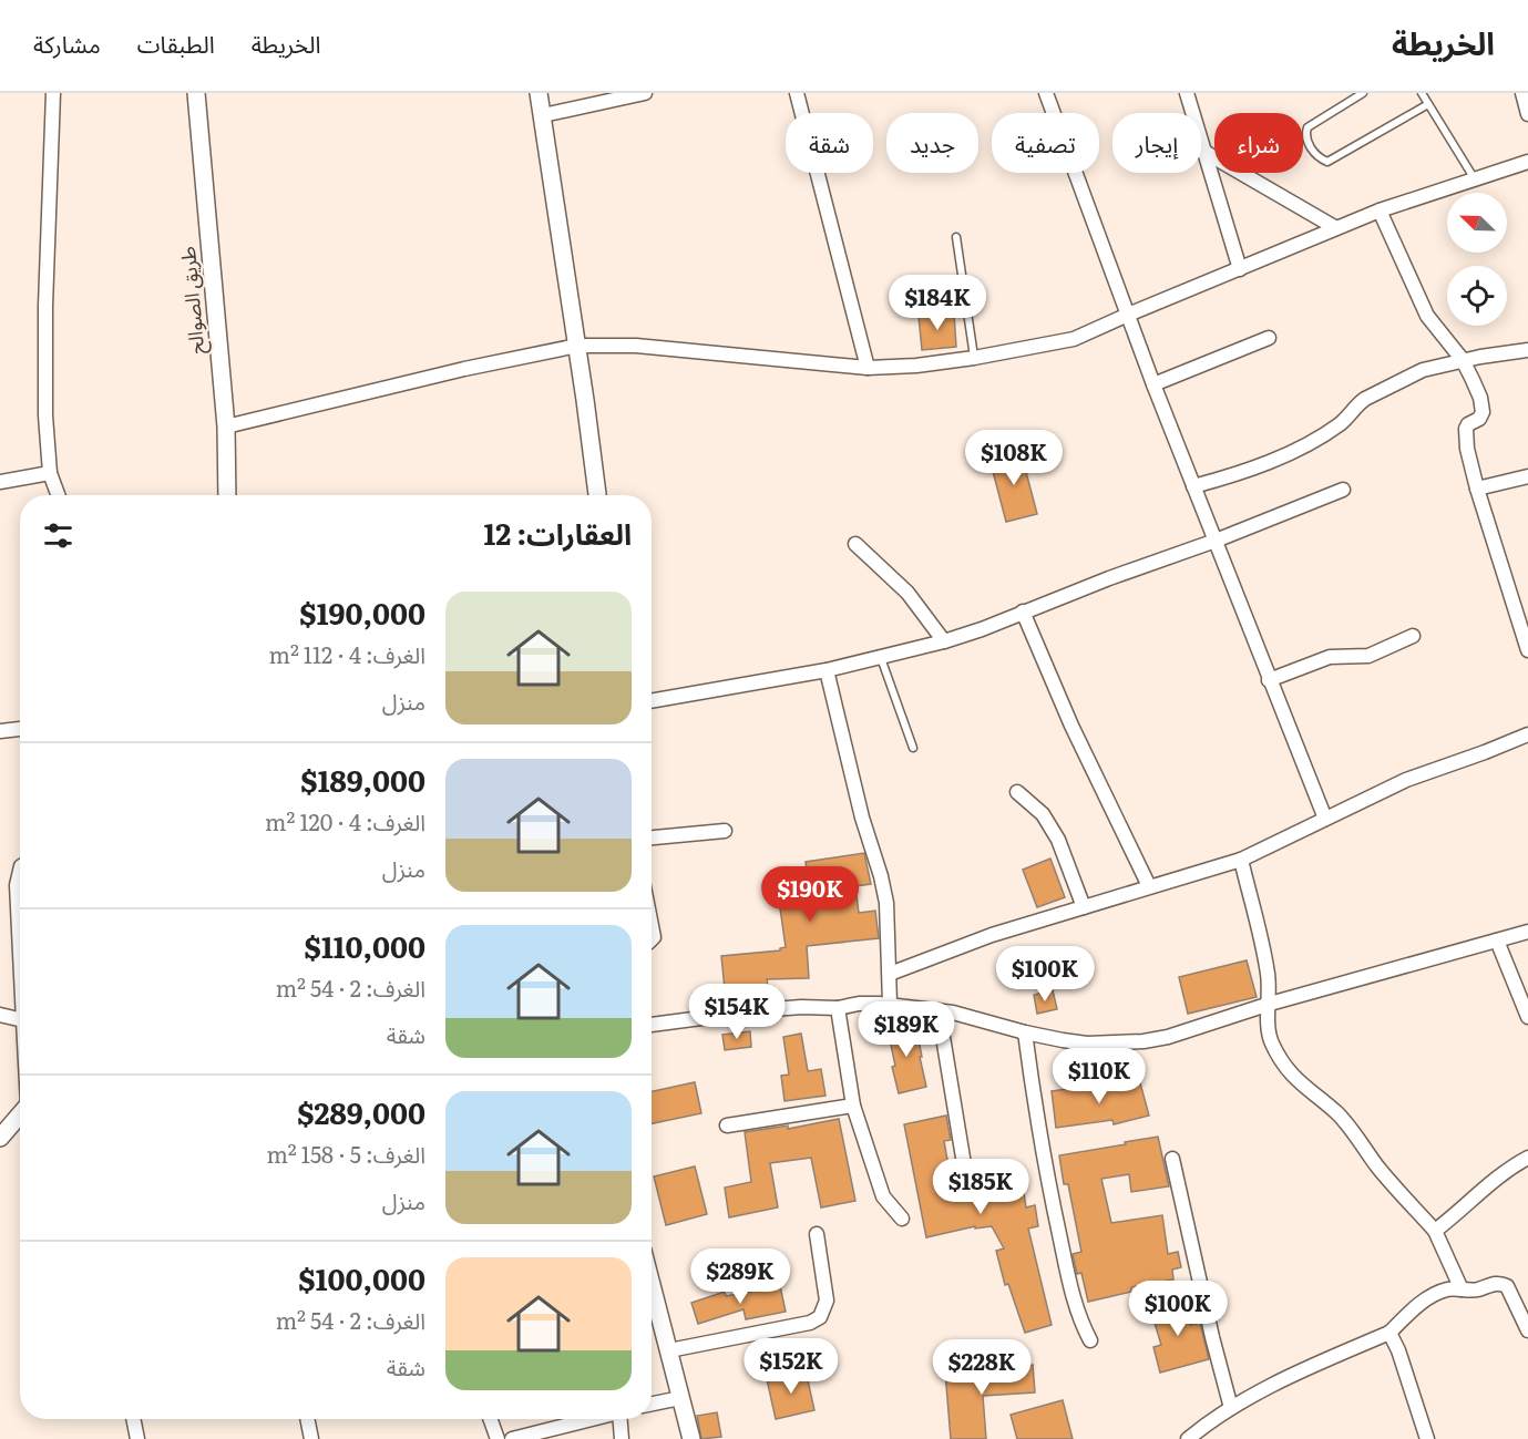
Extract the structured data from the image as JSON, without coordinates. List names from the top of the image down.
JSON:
{
  "streets": {
    "street": ["طريق الصوالح"]
  },
  "north": "top left",
  "page": {
    "header": "الخريطة",
    "nav": ["الخريطة", "الطبقات", "مشاركة"],
    "chip": [
      "شراء",
      "إيجار",
      "تصفية",
      "جديد",
      "شقة"
    ],
    "price": [
      "$184K",
      "$108K",
      "$190K",
      "$100K",
      "$154K",
      "$189K",
      "$110K",
      "$185K",
      "$289K",
      "$100K",
      "$152K",
      "$228K"
    ],
    "heading": "العقارات: 12",
    "list": [
      {
        "name": "$190,000",
        "note": "الغرف: 4 · 112 m² · منزل"
      },
      {
        "name": "$189,000",
        "note": "الغرف: 4 · 120 m² · منزل"
      },
      {
        "name": "$110,000",
        "note": "الغرف: 2 · 54 m² · شقة"
      },
      {
        "name": "$289,000",
        "note": "الغرف: 5 · 158 m² · منزل"
      },
      {
        "name": "$100,000",
        "note": "الغرف: 2 · 54 m² · شقة"
      }
    ]
  }
}
